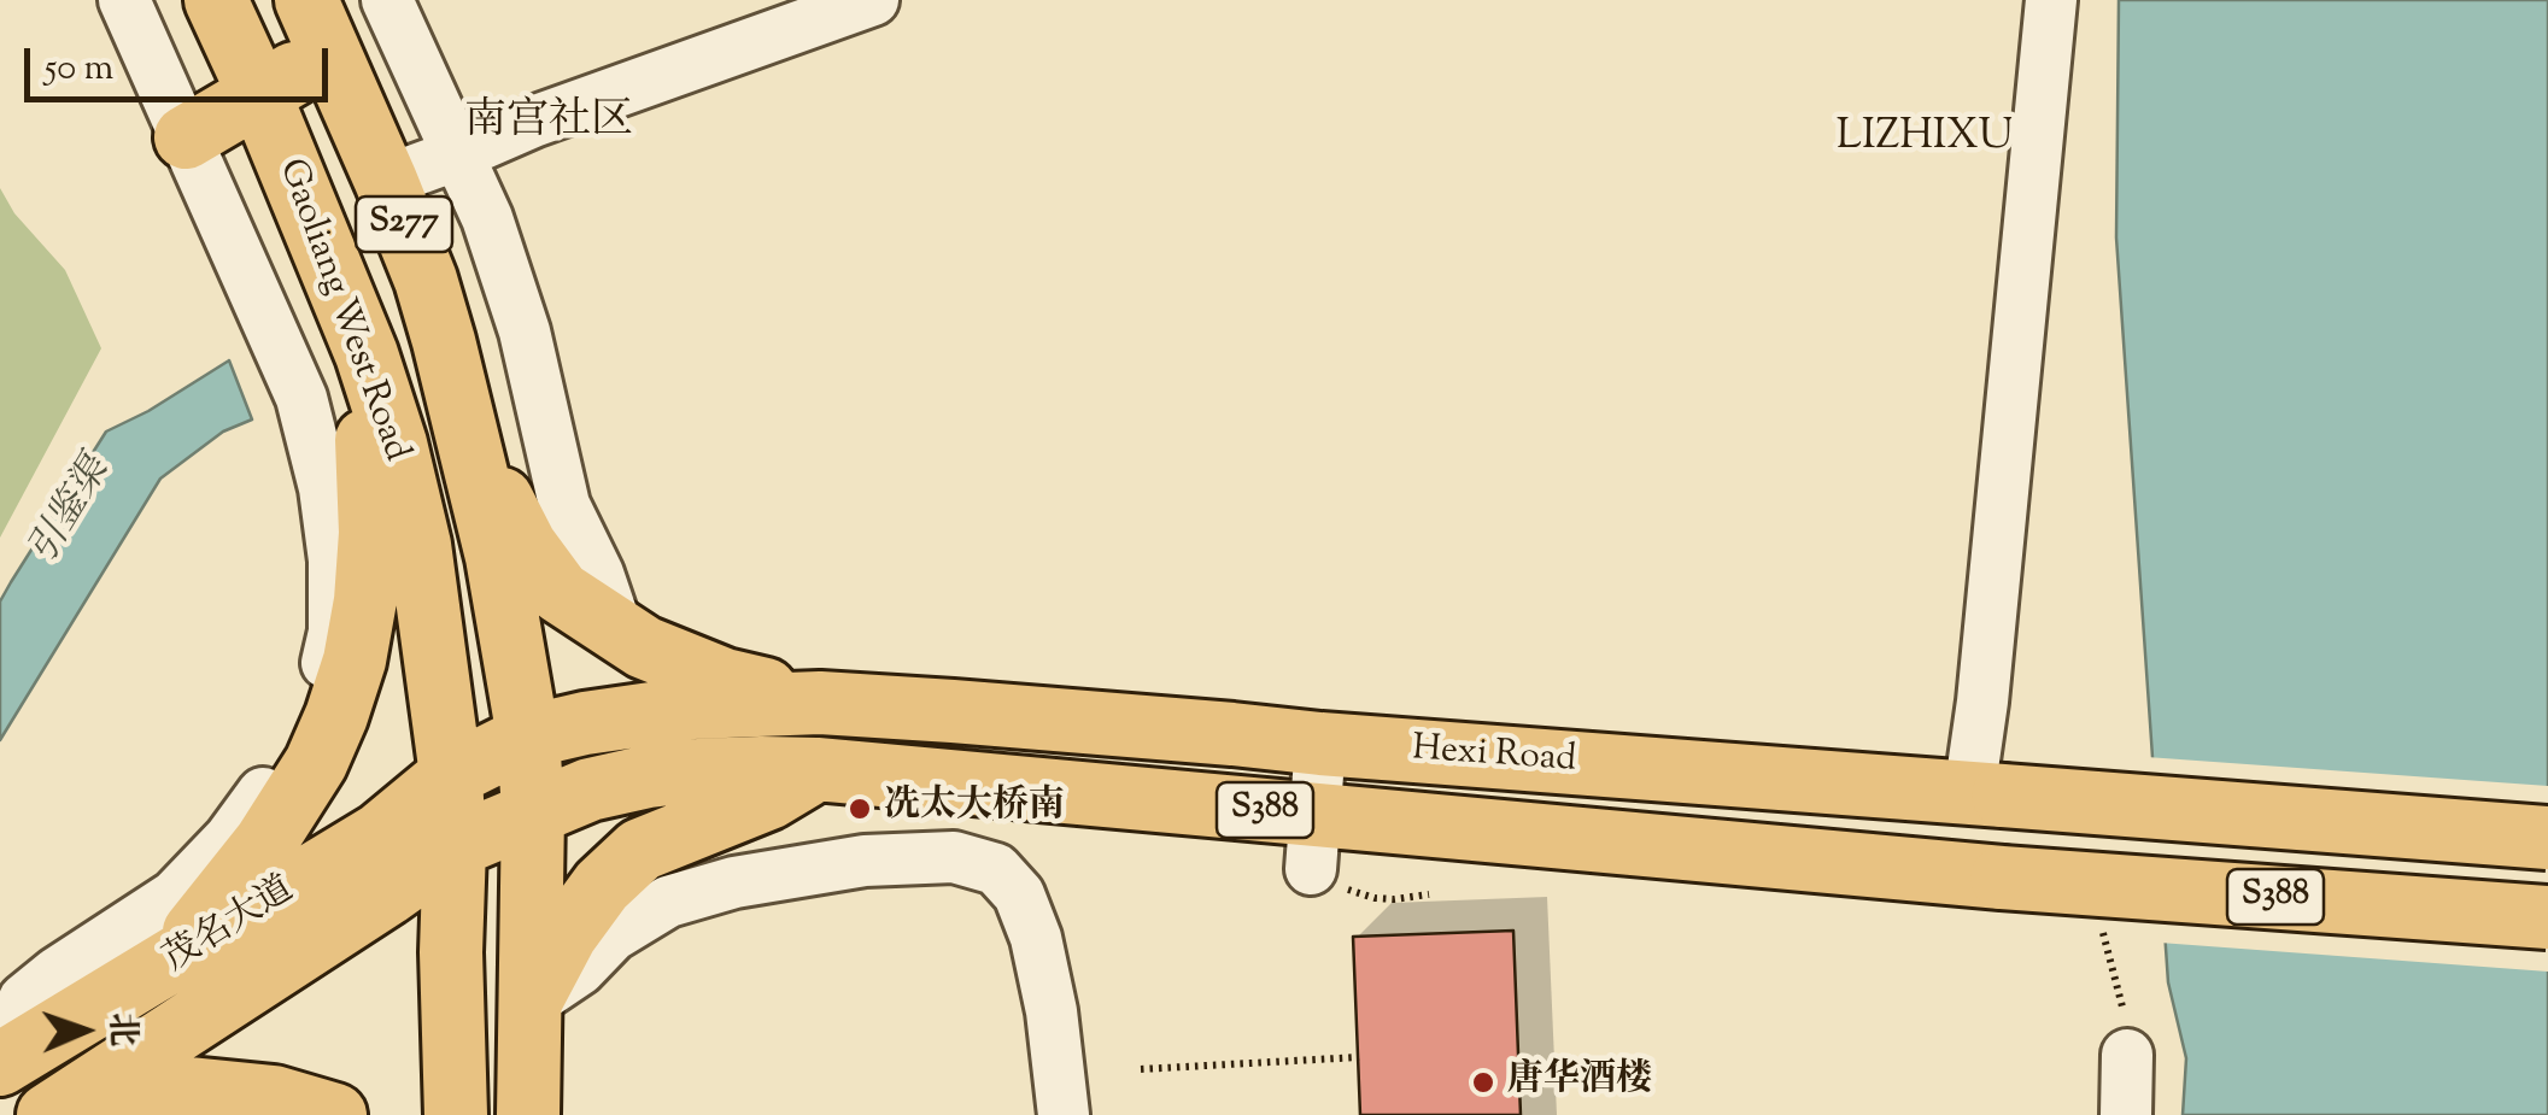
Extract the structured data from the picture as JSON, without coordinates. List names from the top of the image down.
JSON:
{
  "streets": {
    "main road": [
      "S277",
      "Gaoliang West Road",
      "Hexi Road",
      "S388",
      "茂名大道"
    ]
  },
  "crossings": [
    ["S277", "Gaoliang West Road"],
    ["S277", "Hexi Road"],
    ["S277", "茂名大道"],
    ["Gaoliang West Road", "Hexi Road"],
    ["Gaoliang West Road", "茂名大道"],
    ["Hexi Road", "茂名大道"]
  ],
  "districts": ["南宫社区", "LIZHIXU"],
  "water": ["引鉴渠"],
  "places": ["冼太大桥南", "唐华酒楼"],
  "scale_bar": "50 m",
  "north": "right"
}
